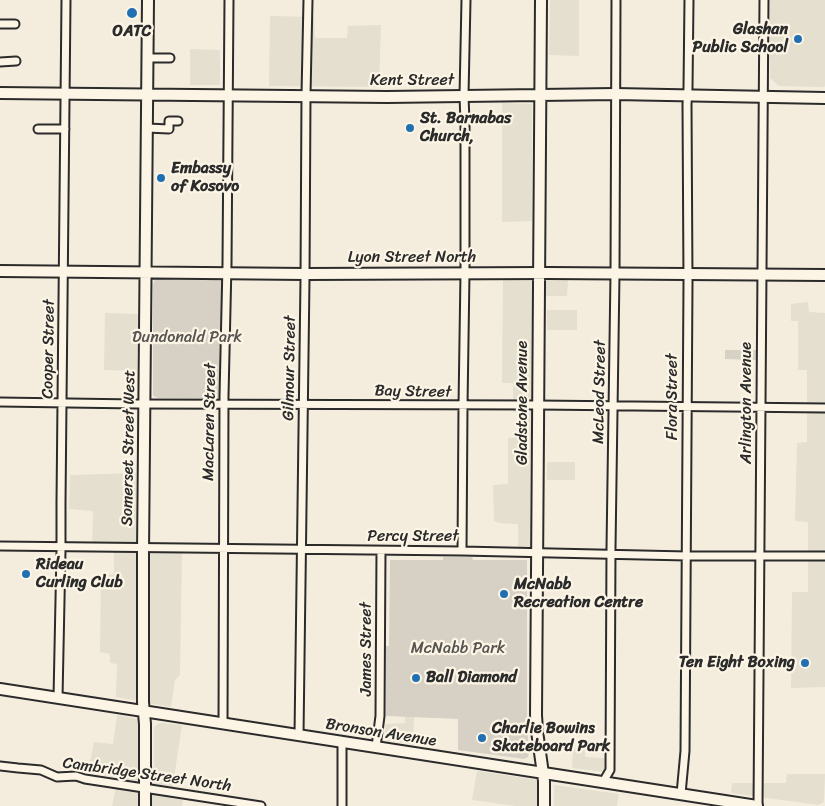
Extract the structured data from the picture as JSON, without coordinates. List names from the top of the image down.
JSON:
{
  "streets": {
    "main road": [
      "Kent Street",
      "Lyon Street North",
      "Gladstone Avenue",
      "Somerset Street West",
      "Bronson Avenue"
    ],
    "street": [
      "Cooper Street",
      "Gilmour Street",
      "Bay Street",
      "McLeod Street",
      "Flora Street",
      "Arlington Avenue",
      "MacLaren Street",
      "Percy Street",
      "James Street",
      "Cambridge Street North"
    ]
  },
  "crossings": [
    ["Kent Street", "Cooper Street"],
    ["Kent Street", "Gilmour Street"],
    ["Kent Street", "McLeod Street"],
    ["Kent Street", "Flora Street"],
    ["Kent Street", "Gladstone Avenue"],
    ["Kent Street", "Arlington Avenue"],
    ["Kent Street", "MacLaren Street"],
    ["Kent Street", "Somerset Street West"],
    ["Lyon Street North", "Cooper Street"],
    ["Lyon Street North", "Gilmour Street"],
    ["Lyon Street North", "McLeod Street"],
    ["Lyon Street North", "Flora Street"],
    ["Lyon Street North", "Gladstone Avenue"],
    ["Lyon Street North", "Arlington Avenue"],
    ["Lyon Street North", "MacLaren Street"],
    ["Lyon Street North", "Somerset Street West"],
    ["Cooper Street", "Bay Street"],
    ["Cooper Street", "Percy Street"],
    ["Cooper Street", "Bronson Avenue"],
    ["Gilmour Street", "Bay Street"],
    ["Gilmour Street", "Percy Street"],
    ["Gilmour Street", "Bronson Avenue"],
    ["Bay Street", "McLeod Street"],
    ["Bay Street", "Flora Street"],
    ["Bay Street", "Gladstone Avenue"],
    ["Bay Street", "Arlington Avenue"],
    ["Bay Street", "MacLaren Street"],
    ["Bay Street", "Somerset Street West"],
    ["McLeod Street", "Percy Street"],
    ["McLeod Street", "Bronson Avenue"],
    ["Flora Street", "Percy Street"],
    ["Flora Street", "Bronson Avenue"],
    ["Gladstone Avenue", "Percy Street"],
    ["Gladstone Avenue", "Bronson Avenue"],
    ["Arlington Avenue", "Percy Street"],
    ["Arlington Avenue", "Bronson Avenue"],
    ["MacLaren Street", "Percy Street"],
    ["MacLaren Street", "Bronson Avenue"],
    ["Somerset Street West", "Percy Street"],
    ["Somerset Street West", "Bronson Avenue"],
    ["Somerset Street West", "Cambridge Street North"],
    ["Percy Street", "James Street"],
    ["James Street", "Bronson Avenue"]
  ],
  "parks": ["Dundonald Park", "McNabb Park"],
  "places": [
    "OATC",
    "Glashan Public School",
    "St. Barnabas Church,",
    "Embassy of Kosovo",
    "Rideau Curling Club",
    "McNabb Recreation Centre",
    "Ten Eight Boxing",
    "Ball Diamond",
    "Charlie Bowins Skateboard Park"
  ]
}
